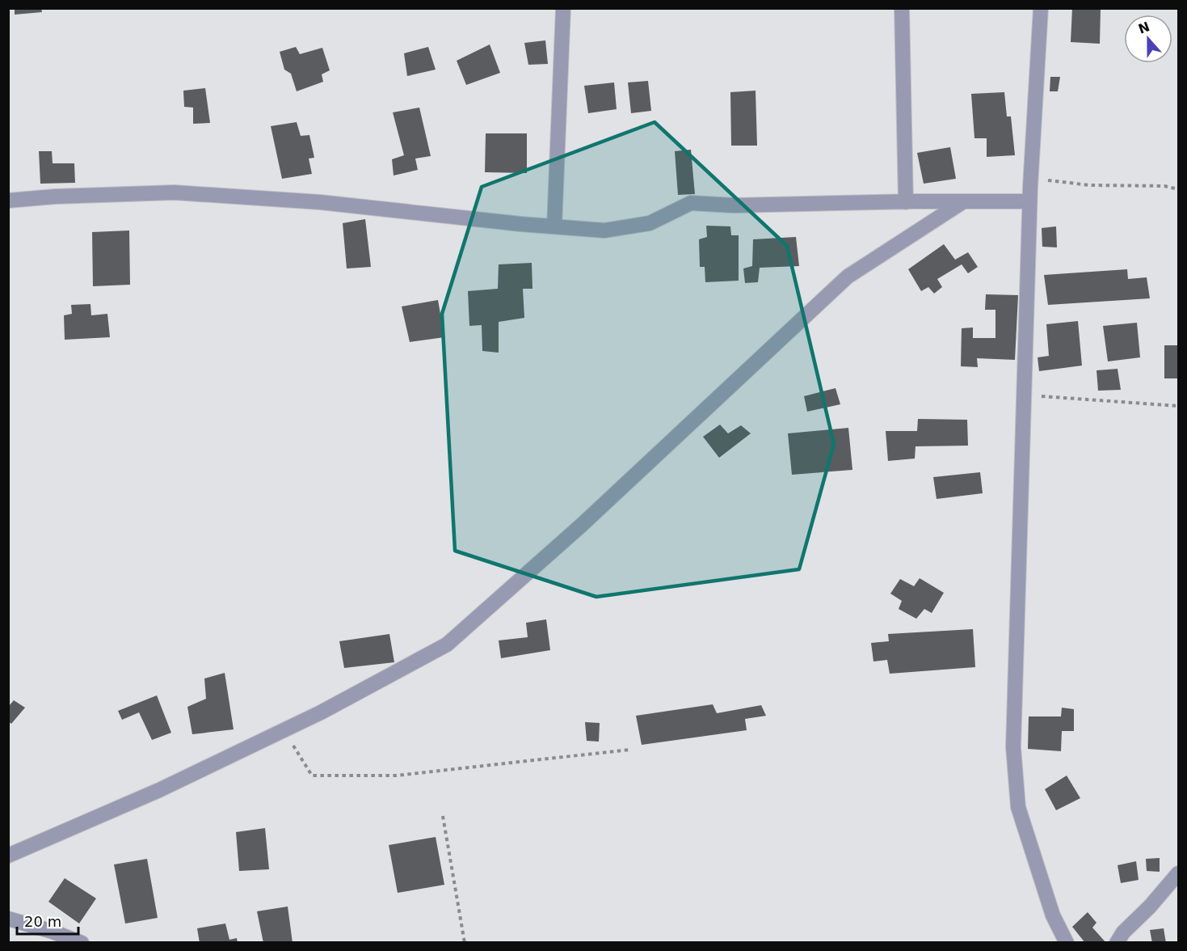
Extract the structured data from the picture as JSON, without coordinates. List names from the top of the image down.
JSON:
{
  "scale_bar": "20 m",
  "north": "top"
}
